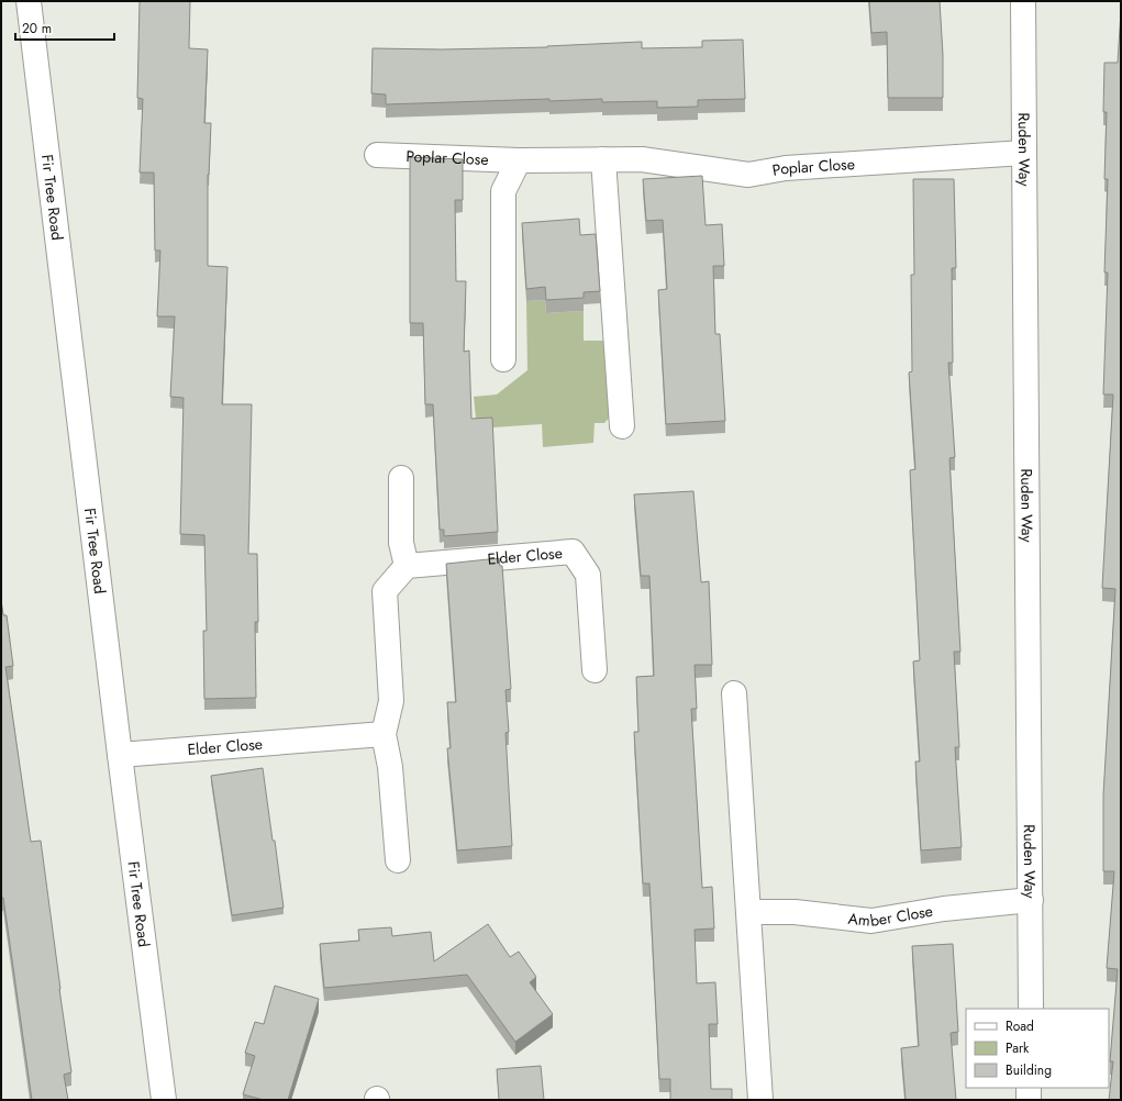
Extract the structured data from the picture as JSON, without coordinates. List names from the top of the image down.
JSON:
{
  "streets": {
    "street": [
      "Ruden Way",
      "Poplar Close",
      "Fir Tree Road",
      "Elder Close",
      "Amber Close"
    ]
  },
  "crossings": [
    ["Ruden Way", "Poplar Close"],
    ["Ruden Way", "Amber Close"],
    ["Fir Tree Road", "Elder Close"]
  ],
  "legend": ["Road", "Park", "Building"],
  "scale_bar": "20 m"
}
